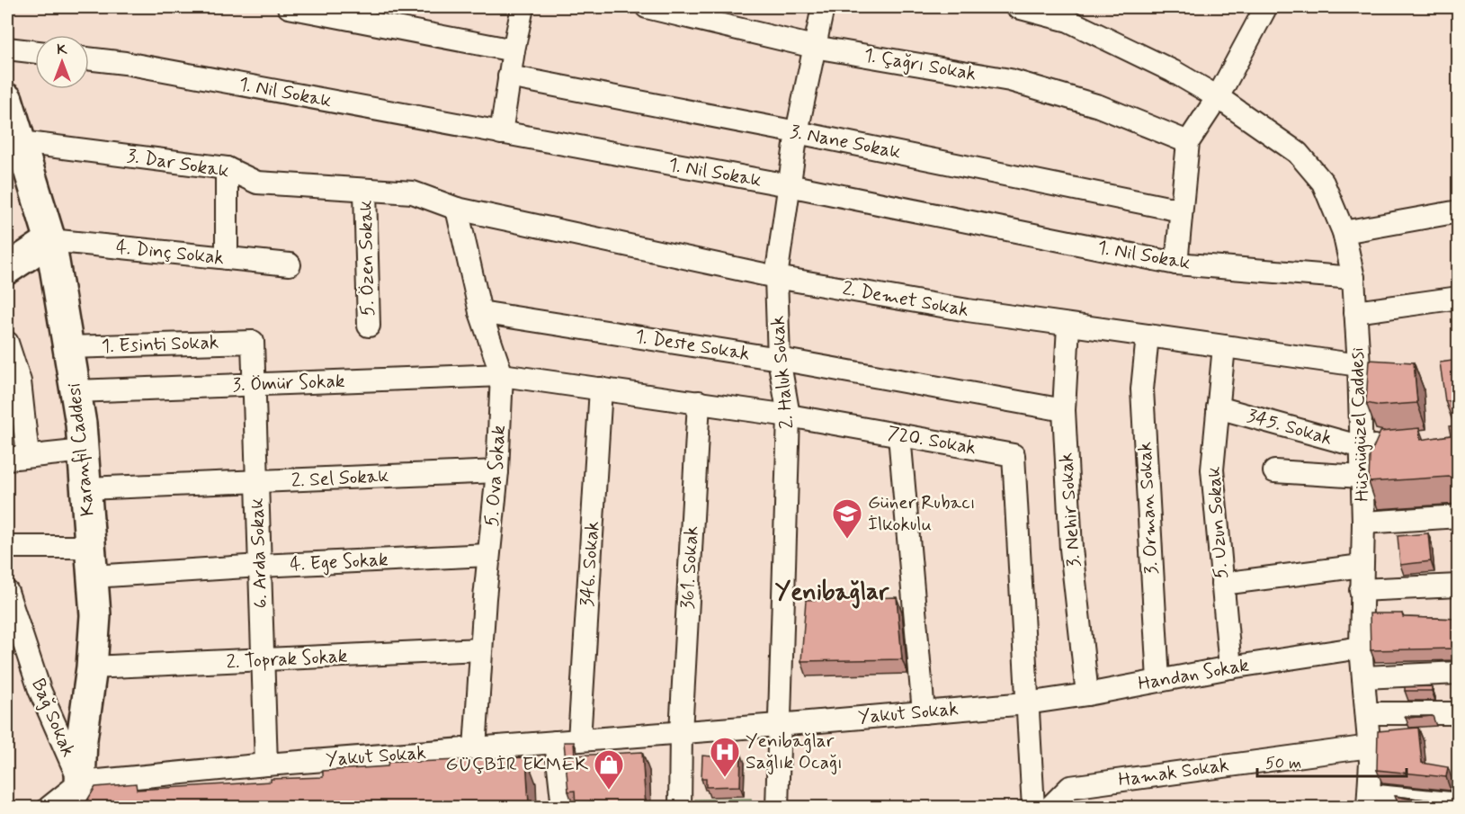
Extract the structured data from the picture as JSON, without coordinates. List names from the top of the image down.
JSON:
{
  "streets": {
    "street": [
      "1. Çağrı Sokak",
      "1. Nil Sokak",
      "3. Nane Sokak",
      "3. Dar Sokak",
      "4. Dinç Sokak",
      "5. Özen Sokak",
      "2. Demet Sokak",
      "1. Esinti Sokak",
      "1. Deste Sokak",
      "2. Haluk Sokak",
      "3. Ömür Sokak",
      "Hüsnügüzel Caddesi",
      "345. Sokak",
      "720. Sokak",
      "Karanfil Caddesi",
      "5. Ova Sokak",
      "2. Sel Sokak",
      "3. Orman Sokak",
      "3. Nehir Sokak",
      "5. Uzun Sokak",
      "6. Arda Sokak",
      "4. Ege Sokak",
      "346. Sokak",
      "361. Sokak",
      "2. Toprak Sokak",
      "Handan Sokak",
      "Yakut Sokak",
      "Bağ Sokak",
      "Hamak Sokak"
    ]
  },
  "crossings": [
    ["1. Çağrı Sokak", "2. Haluk Sokak"],
    ["1. Nil Sokak", "2. Haluk Sokak"],
    ["1. Nil Sokak", "Hüsnügüzel Caddesi"],
    ["3. Nane Sokak", "2. Haluk Sokak"],
    ["3. Dar Sokak", "5. Özen Sokak"],
    ["3. Dar Sokak", "2. Demet Sokak"],
    ["3. Dar Sokak", "Karanfil Caddesi"],
    ["3. Dar Sokak", "5. Ova Sokak"],
    ["4. Dinç Sokak", "Karanfil Caddesi"],
    ["2. Demet Sokak", "2. Haluk Sokak"],
    ["2. Demet Sokak", "Hüsnügüzel Caddesi"],
    ["2. Demet Sokak", "5. Ova Sokak"],
    ["2. Demet Sokak", "3. Orman Sokak"],
    ["2. Demet Sokak", "3. Nehir Sokak"],
    ["2. Demet Sokak", "5. Uzun Sokak"],
    ["1. Esinti Sokak", "Karanfil Caddesi"],
    ["1. Esinti Sokak", "6. Arda Sokak"],
    ["1. Deste Sokak", "2. Haluk Sokak"],
    ["1. Deste Sokak", "5. Ova Sokak"],
    ["1. Deste Sokak", "3. Nehir Sokak"],
    ["2. Haluk Sokak", "720. Sokak"],
    ["2. Haluk Sokak", "Yakut Sokak"],
    ["3. Ömür Sokak", "720. Sokak"],
    ["3. Ömür Sokak", "Karanfil Caddesi"],
    ["3. Ömür Sokak", "5. Ova Sokak"],
    ["3. Ömür Sokak", "6. Arda Sokak"],
    ["Hüsnügüzel Caddesi", "345. Sokak"],
    ["Hüsnügüzel Caddesi", "Handan Sokak"],
    ["Hüsnügüzel Caddesi", "Hamak Sokak"],
    ["345. Sokak", "5. Uzun Sokak"],
    ["720. Sokak", "5. Ova Sokak"],
    ["720. Sokak", "346. Sokak"],
    ["720. Sokak", "361. Sokak"],
    ["720. Sokak", "Handan Sokak"],
    ["720. Sokak", "Yakut Sokak"],
    ["Karanfil Caddesi", "2. Sel Sokak"],
    ["Karanfil Caddesi", "4. Ege Sokak"],
    ["Karanfil Caddesi", "2. Toprak Sokak"],
    ["Karanfil Caddesi", "Yakut Sokak"],
    ["Karanfil Caddesi", "Bağ Sokak"],
    ["5. Ova Sokak", "2. Sel Sokak"],
    ["5. Ova Sokak", "4. Ege Sokak"],
    ["5. Ova Sokak", "2. Toprak Sokak"],
    ["5. Ova Sokak", "Yakut Sokak"],
    ["2. Sel Sokak", "6. Arda Sokak"],
    ["3. Orman Sokak", "Handan Sokak"],
    ["3. Nehir Sokak", "Handan Sokak"],
    ["5. Uzun Sokak", "Handan Sokak"],
    ["6. Arda Sokak", "4. Ege Sokak"],
    ["6. Arda Sokak", "2. Toprak Sokak"],
    ["6. Arda Sokak", "Yakut Sokak"],
    ["346. Sokak", "Yakut Sokak"],
    ["361. Sokak", "Yakut Sokak"],
    ["Handan Sokak", "Yakut Sokak"],
    ["Yakut Sokak", "Bağ Sokak"]
  ],
  "districts": ["Yenibağlar"],
  "places": {
    "school or university": ["Güner Rubacı İlkokulu"],
    "hospital": ["Yenibağlar Sağlık Ocağı"],
    "shop": ["GÜÇBİR EKMEK"]
  },
  "scale_bar": "50 m",
  "north": "top"
}
